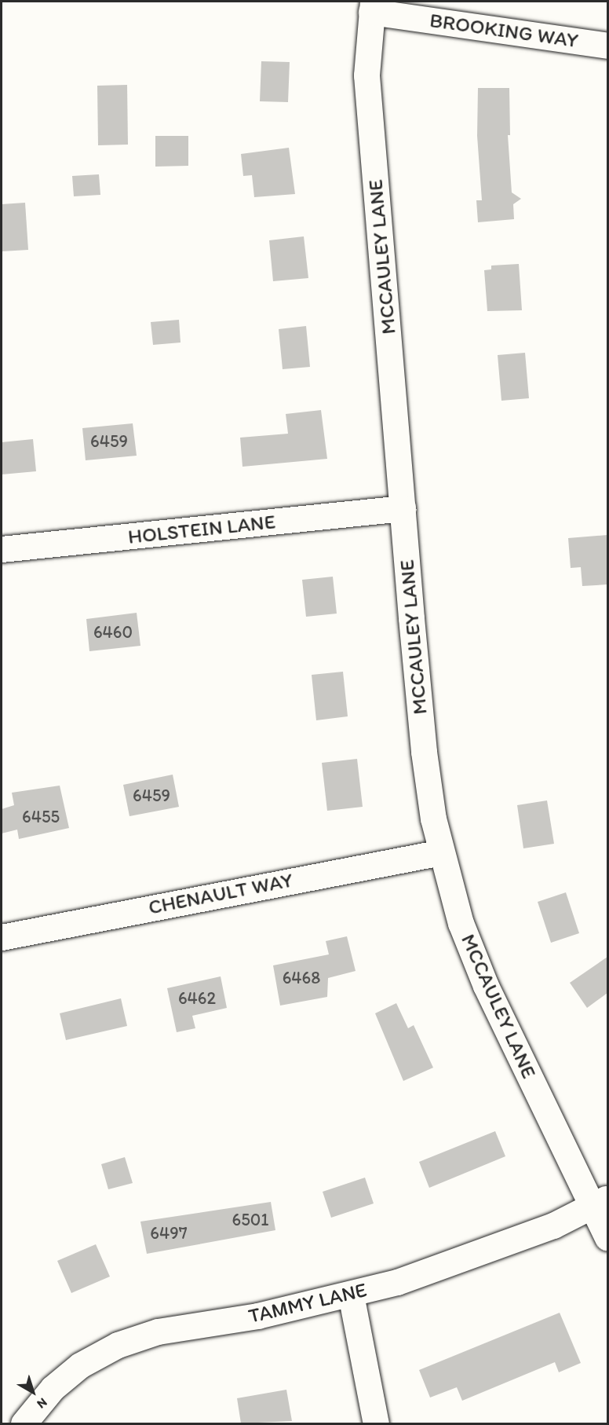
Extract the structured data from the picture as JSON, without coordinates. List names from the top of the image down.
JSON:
{
  "streets": {
    "street": [
      "BROOKING WAY",
      "MCCAULEY LANE",
      "HOLSTEIN LANE",
      "CHENAULT WAY",
      "TAMMY LANE"
    ]
  },
  "crossings": [
    ["BROOKING WAY", "MCCAULEY LANE"],
    ["MCCAULEY LANE", "HOLSTEIN LANE"],
    ["MCCAULEY LANE", "CHENAULT WAY"],
    ["MCCAULEY LANE", "TAMMY LANE"]
  ],
  "house_numbers": [
    "6459",
    "6460",
    "6459",
    "6455",
    "6468",
    "6462",
    "6501",
    "6497"
  ],
  "north": "bottom right"
}
